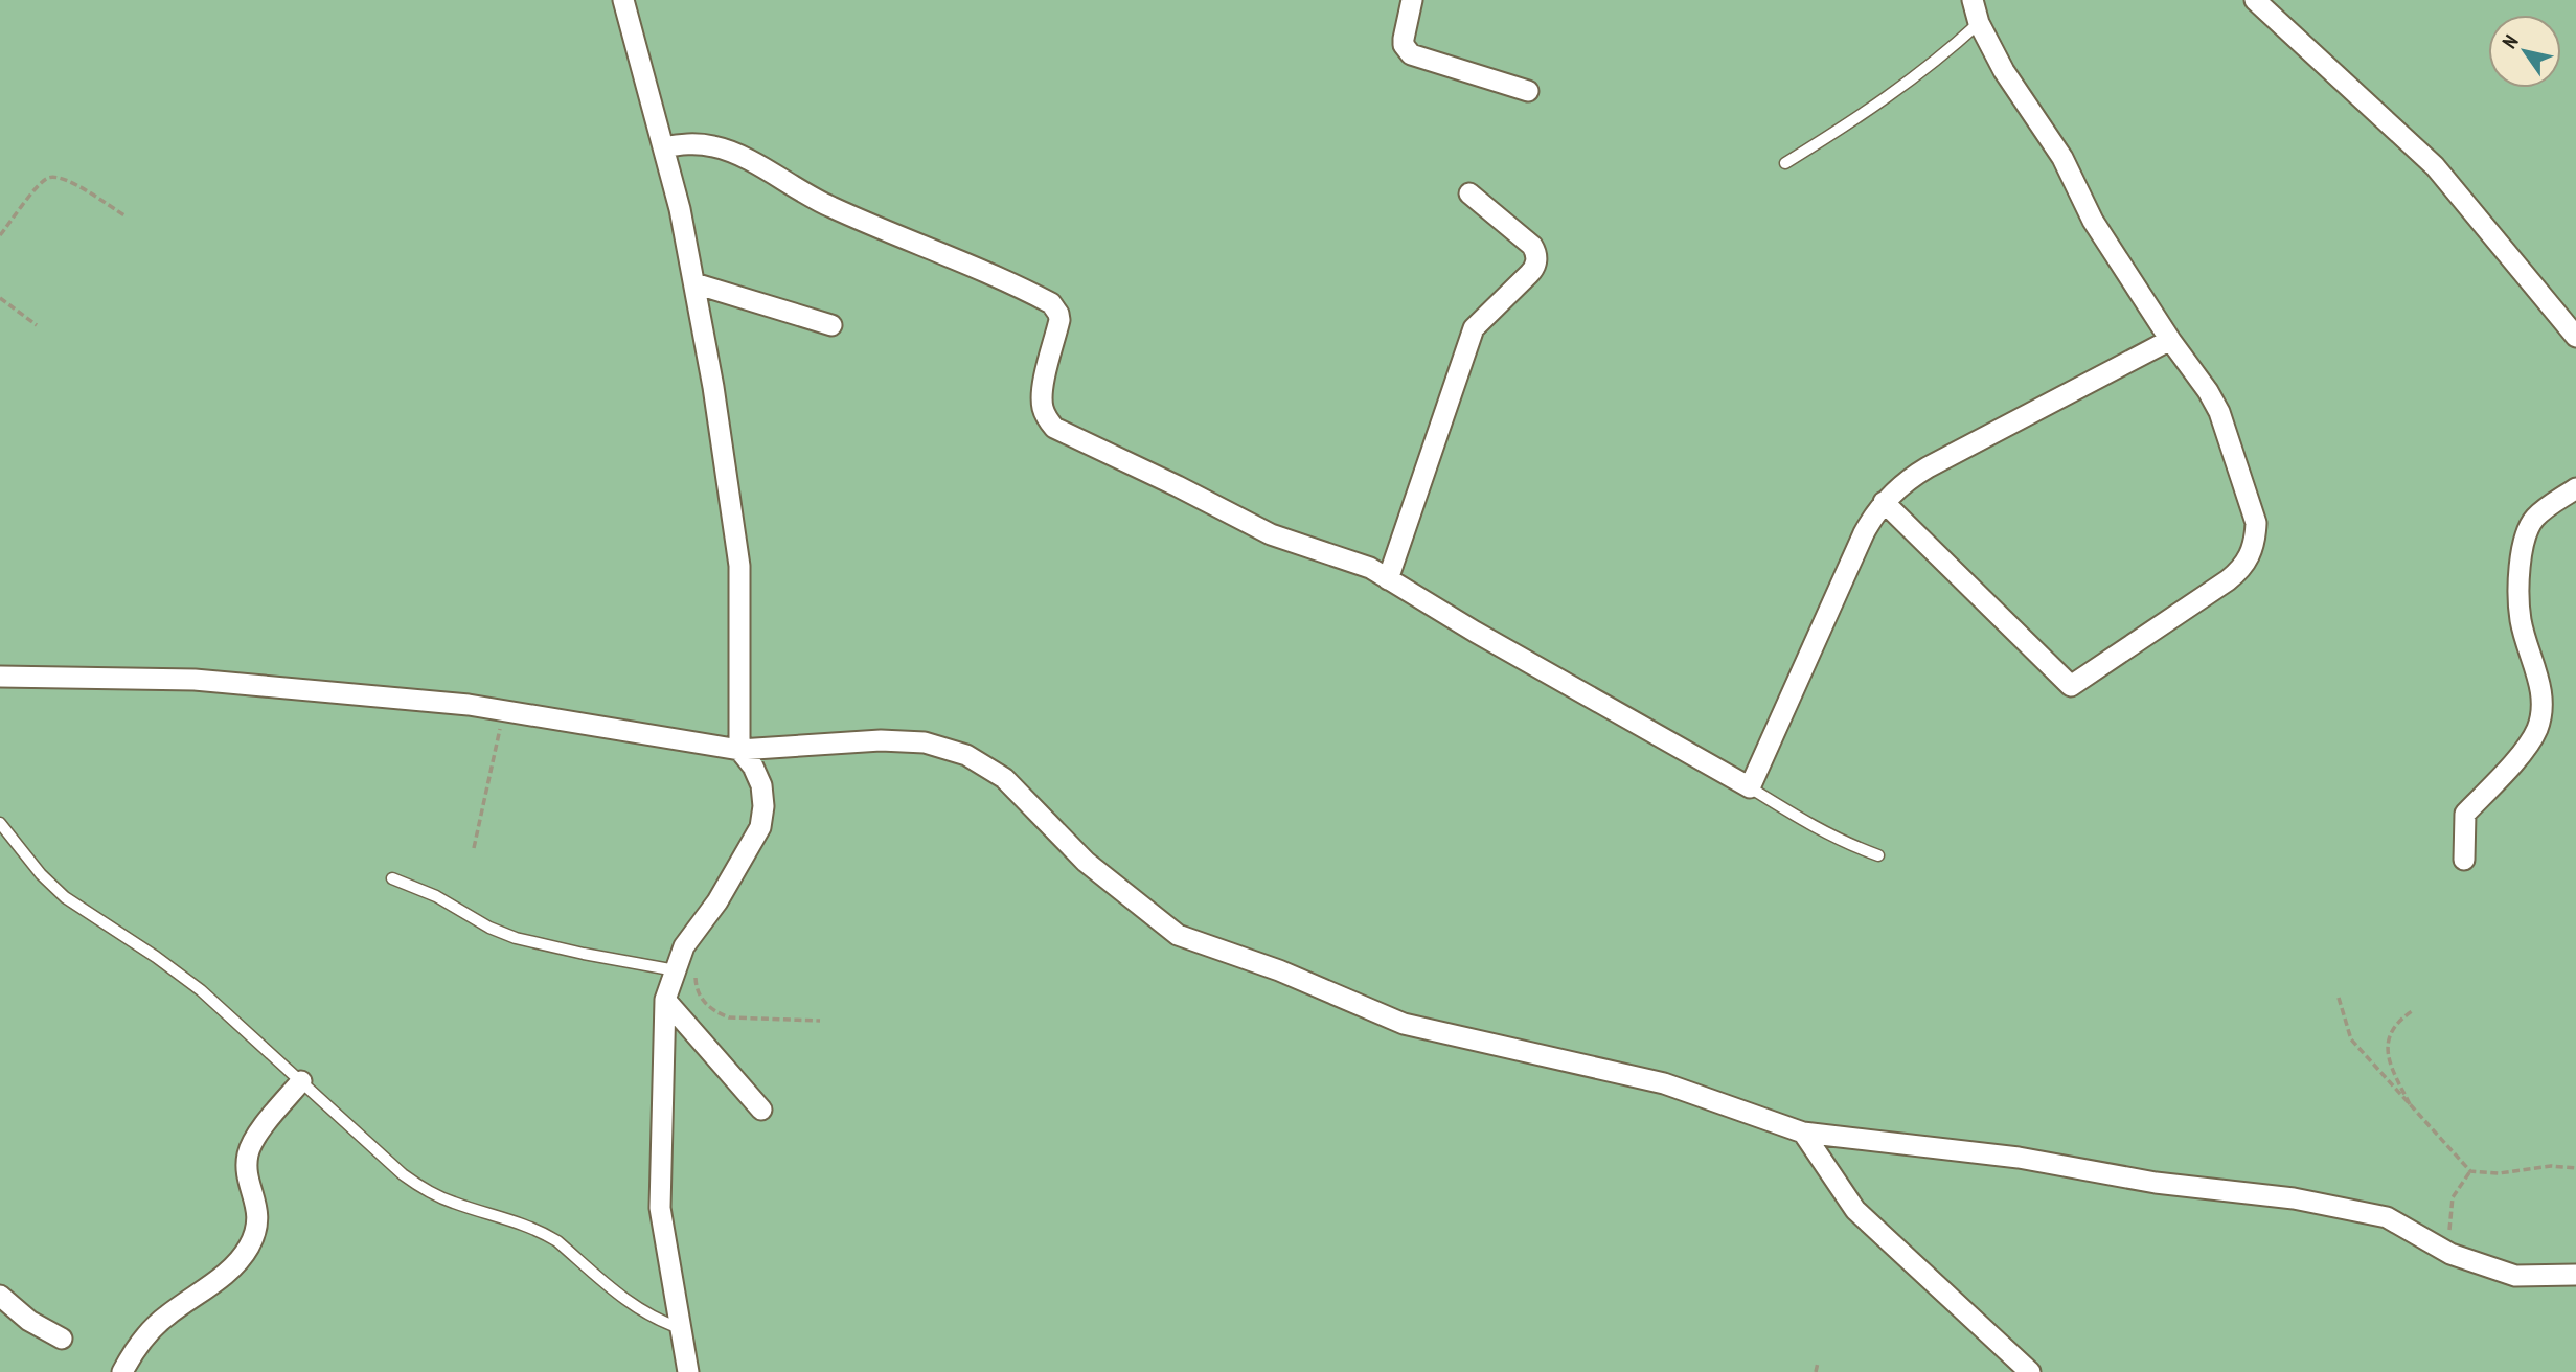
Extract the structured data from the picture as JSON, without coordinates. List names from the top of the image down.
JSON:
{
  "north": "top left"
}
